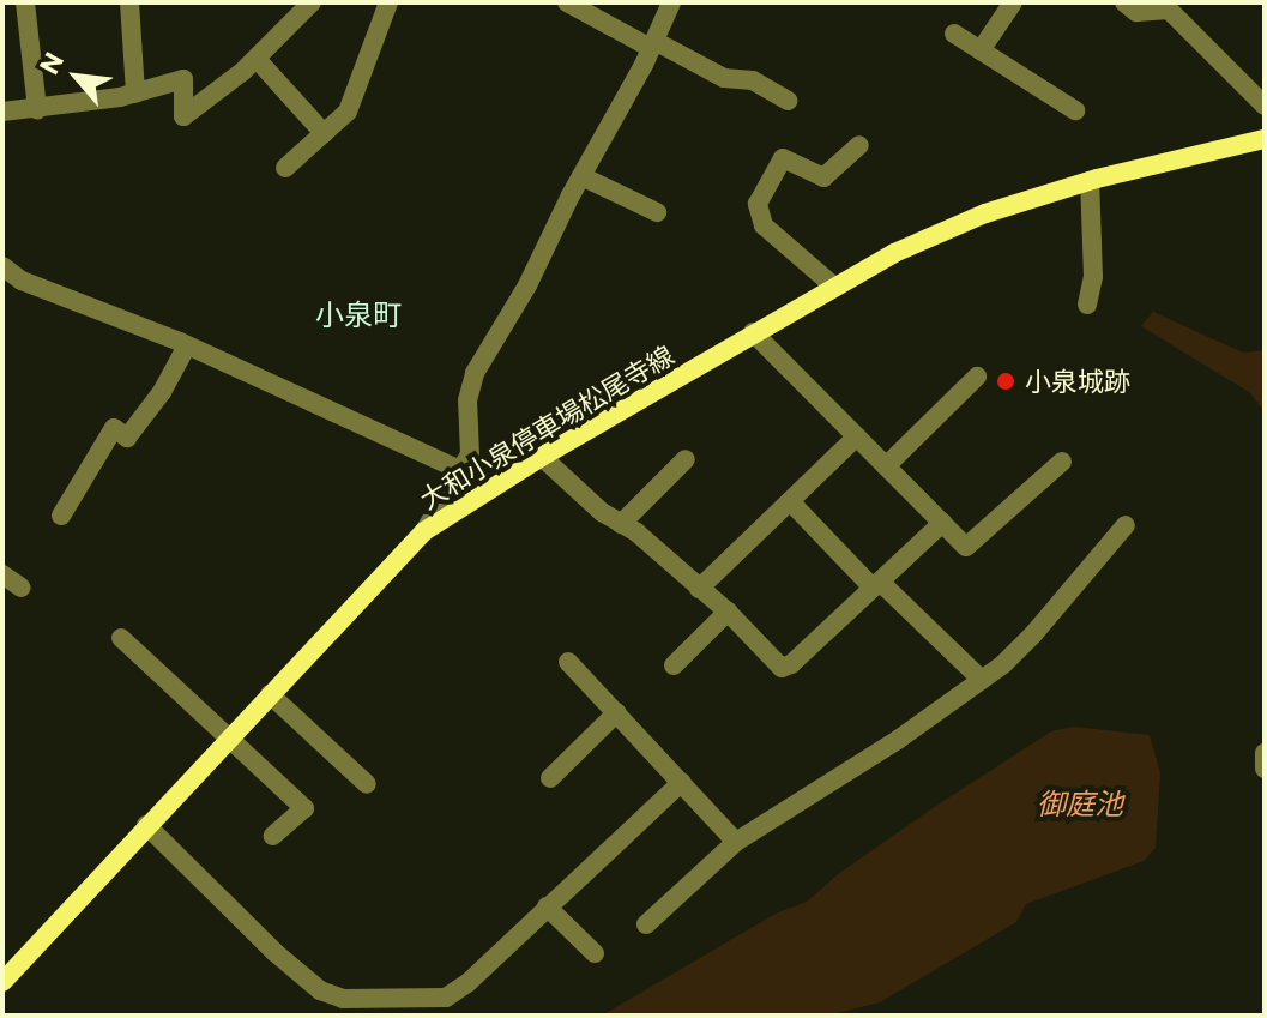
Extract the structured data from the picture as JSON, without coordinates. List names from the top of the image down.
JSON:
{
  "streets": {
    "main road": ["大和小泉停車場松尾寺線"]
  },
  "districts": ["小泉町"],
  "water": ["御庭池"],
  "places": ["小泉城跡"],
  "north": "top left"
}
